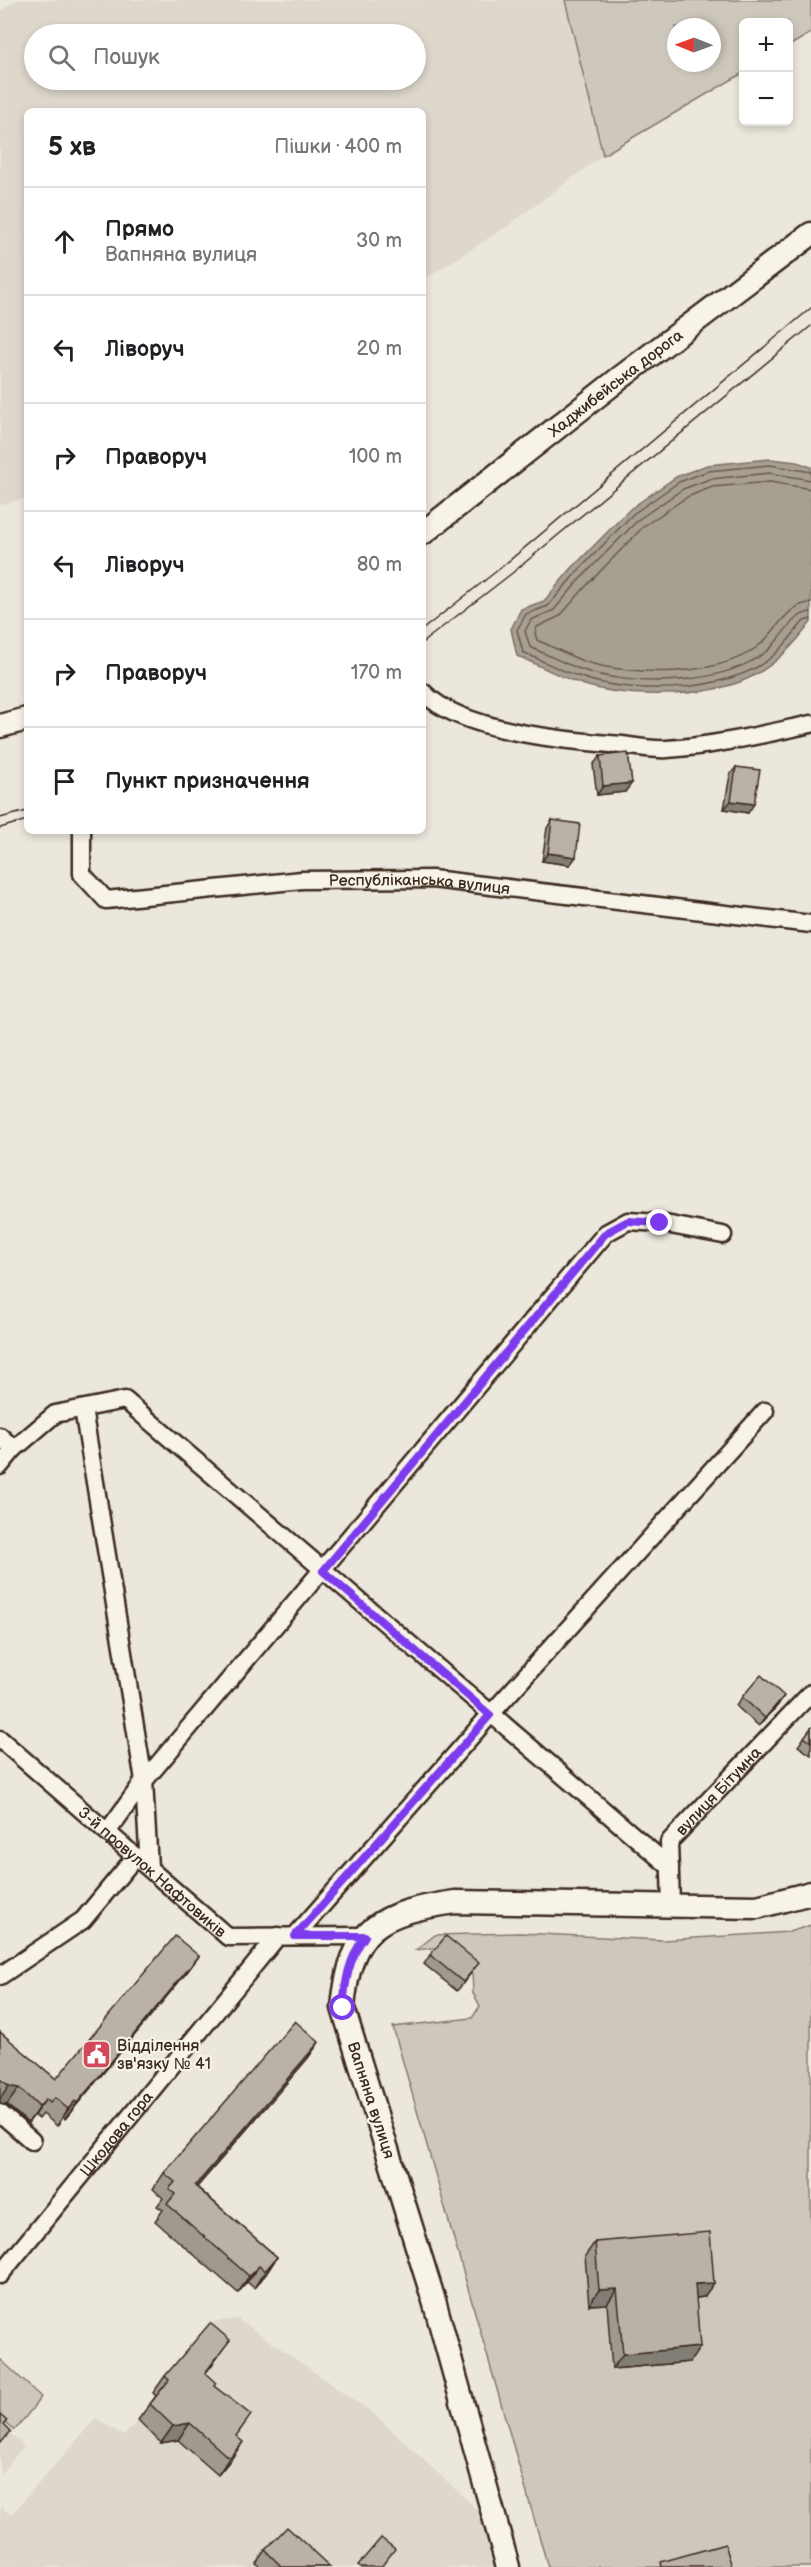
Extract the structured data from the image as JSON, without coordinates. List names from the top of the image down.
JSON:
{
  "streets": {
    "street": [
      "Хаджибейська дорога",
      "Республіканська вулиця",
      "вулиця Бітумна",
      "3-й провулок Нафтовиків",
      "Вапняна вулиця",
      "Шкодова гора"
    ]
  },
  "crossings": [
    ["вулиця Бітумна", "Вапняна вулиця"],
    ["3-й провулок Нафтовиків", "Вапняна вулиця"],
    ["3-й провулок Нафтовиків", "Шкодова гора"]
  ],
  "places": {
    "public building": ["Відділення зв'язку № 41"]
  },
  "north": "left",
  "page": {
    "map_buttons": ["+", "−"],
    "search": "Пошук",
    "heading": ["5 хв", "Пішки · 400 m"],
    "list": [
      ["Прямо", "Вапняна вулиця", "30 m"],
      ["Ліворуч", "20 m"],
      ["Праворуч", "100 m"],
      ["Ліворуч", "80 m"],
      ["Праворуч", "170 m"],
      "Пункт призначення"
    ]
  }
}
